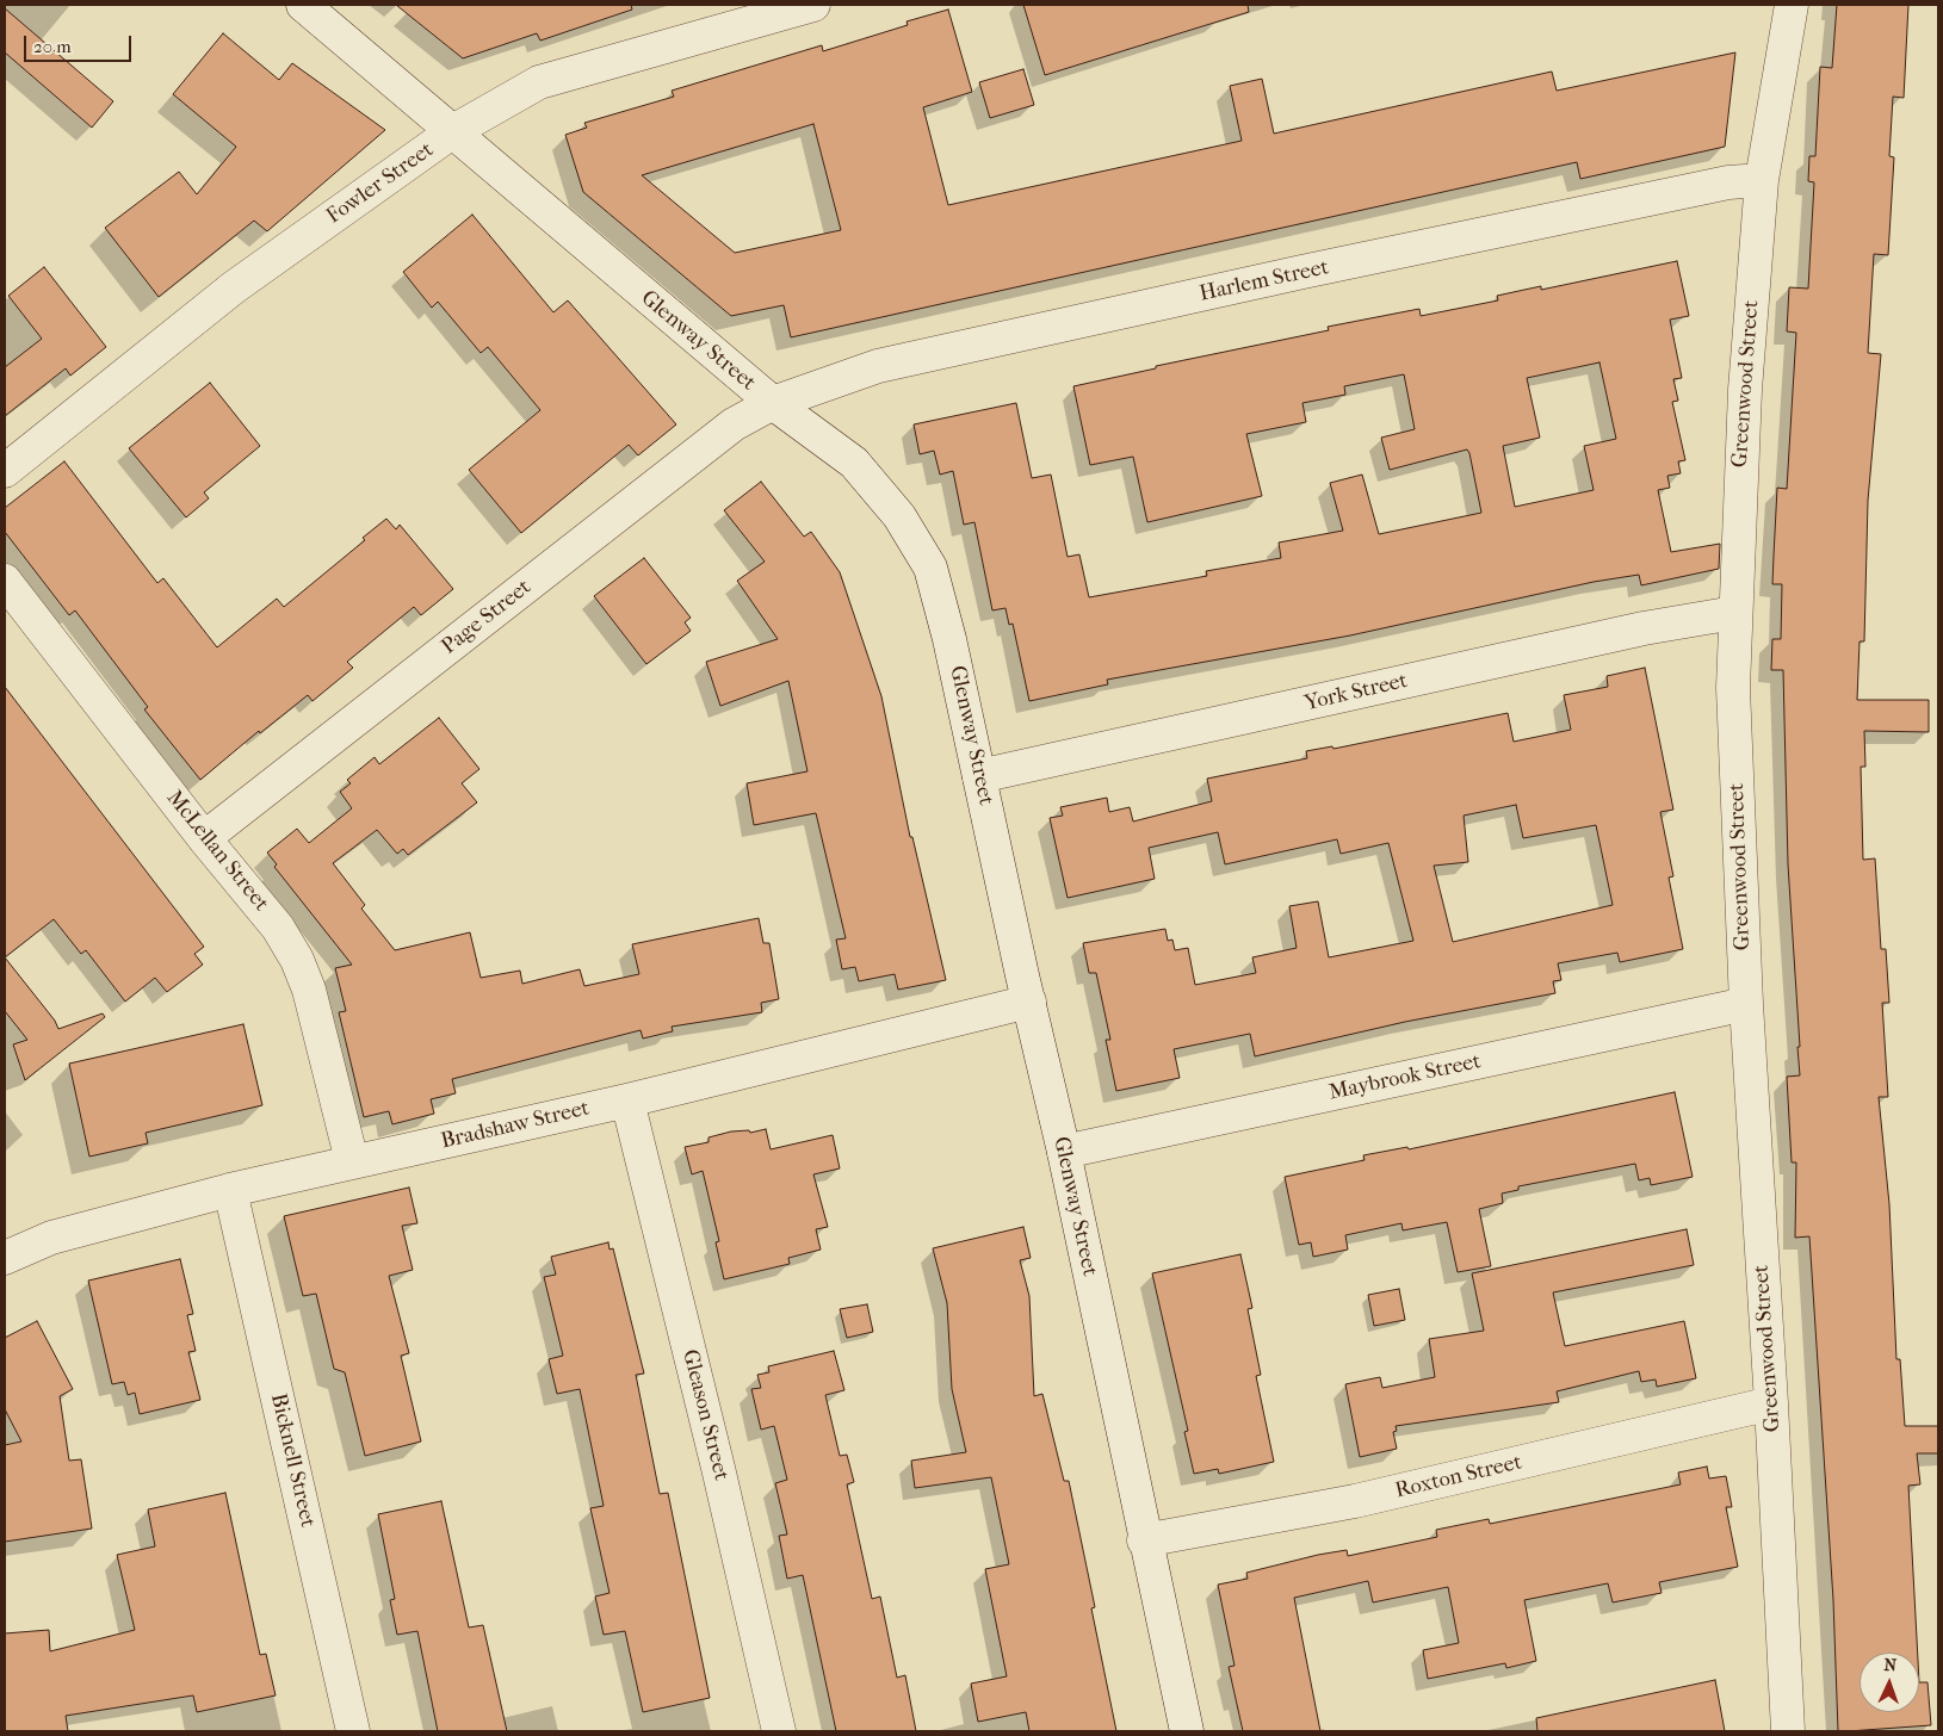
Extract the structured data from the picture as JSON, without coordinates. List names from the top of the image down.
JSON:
{
  "streets": {
    "street": [
      "Fowler Street",
      "Harlem Street",
      "Glenway Street",
      "Greenwood Street",
      "Page Street",
      "York Street",
      "McLellan Street",
      "Maybrook Street",
      "Bradshaw Street",
      "Gleason Street",
      "Bicknell Street",
      "Roxton Street"
    ]
  },
  "crossings": [
    ["Fowler Street", "Glenway Street"],
    ["Harlem Street", "Glenway Street"],
    ["Harlem Street", "Greenwood Street"],
    ["Harlem Street", "Page Street"],
    ["Glenway Street", "Page Street"],
    ["Glenway Street", "York Street"],
    ["Glenway Street", "Maybrook Street"],
    ["Glenway Street", "Bradshaw Street"],
    ["Glenway Street", "Roxton Street"],
    ["Greenwood Street", "York Street"],
    ["Greenwood Street", "Maybrook Street"],
    ["Greenwood Street", "Roxton Street"],
    ["Page Street", "McLellan Street"],
    ["McLellan Street", "Bradshaw Street"],
    ["Bradshaw Street", "Gleason Street"],
    ["Bradshaw Street", "Bicknell Street"]
  ],
  "scale_bar": "20 m",
  "north": "top"
}
